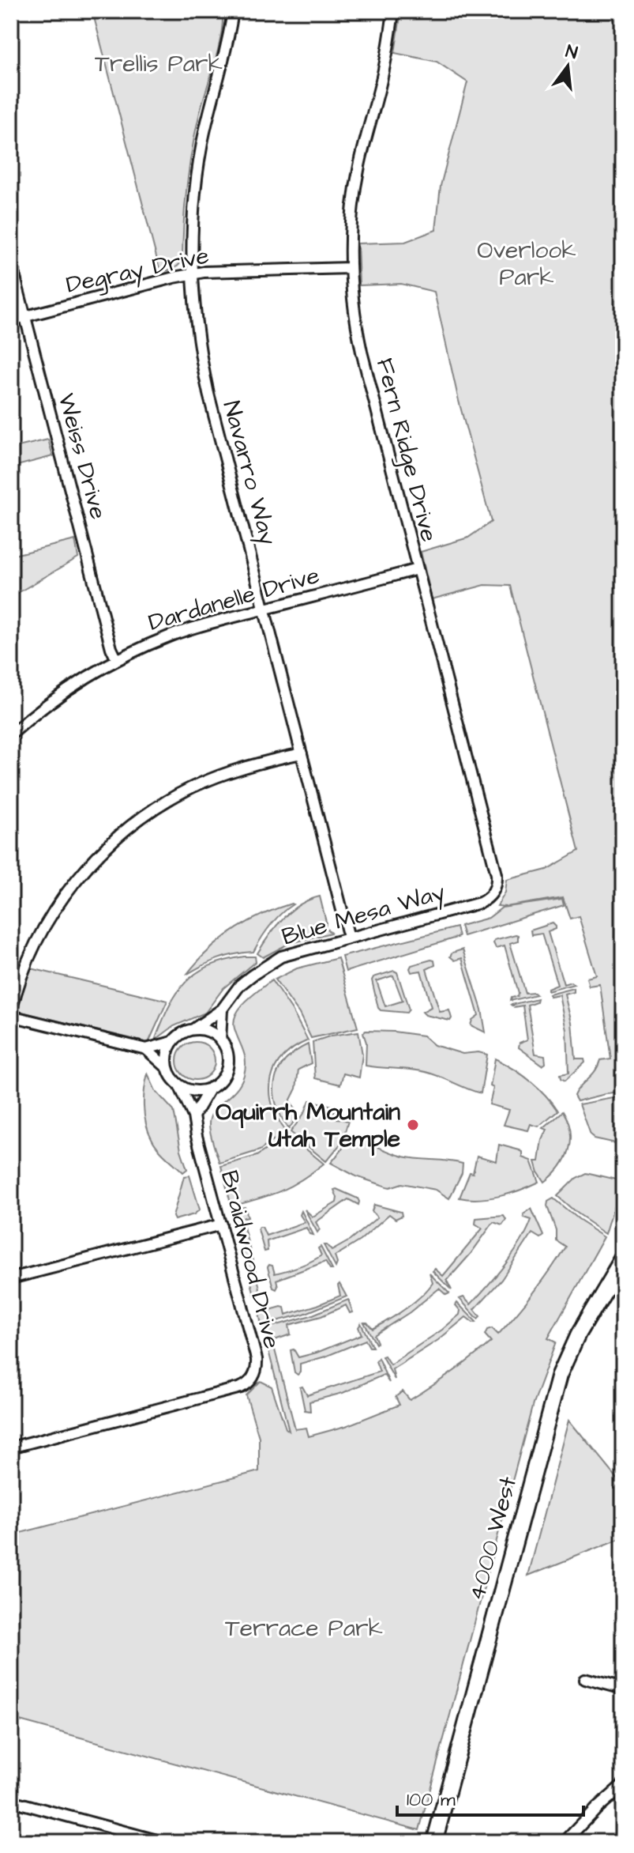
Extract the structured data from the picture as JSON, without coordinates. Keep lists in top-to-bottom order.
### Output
{
  "streets": {
    "main road": ["4000 West"],
    "street": [
      "Degray Drive",
      "Fern Ridge Drive",
      "Weiss Drive",
      "Navarro Way",
      "Dardanelle Drive",
      "Blue Mesa Way",
      "Braidwood Drive"
    ]
  },
  "crossings": [
    ["Degray Drive", "Fern Ridge Drive"],
    ["Degray Drive", "Weiss Drive"],
    ["Degray Drive", "Navarro Way"],
    ["Fern Ridge Drive", "Dardanelle Drive"],
    ["Fern Ridge Drive", "Blue Mesa Way"],
    ["Weiss Drive", "Dardanelle Drive"],
    ["Navarro Way", "Dardanelle Drive"],
    ["Navarro Way", "Blue Mesa Way"],
    ["Blue Mesa Way", "Braidwood Drive"]
  ],
  "parks": ["Trellis Park", "Overlook Park", "Terrace Park"],
  "places": ["Oquirrh Mountain Utah Temple"],
  "scale_bar": "100 m",
  "north": "top"
}
